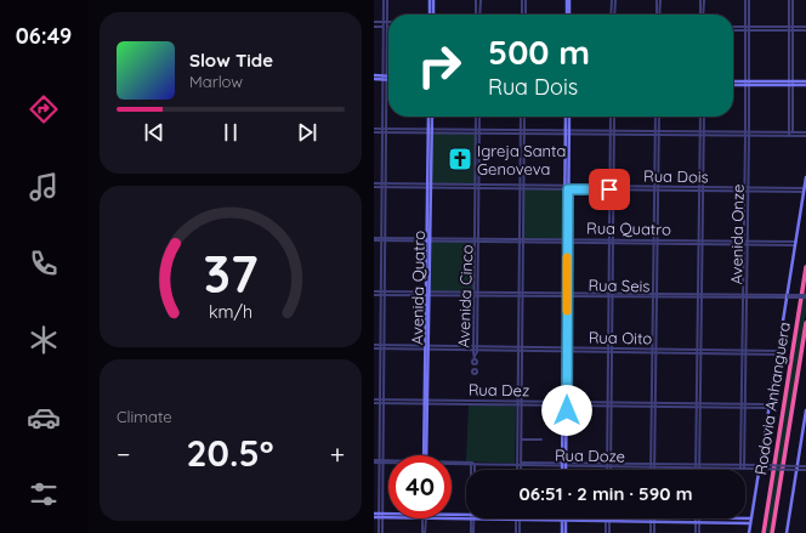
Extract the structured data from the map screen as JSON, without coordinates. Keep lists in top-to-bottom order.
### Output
{
  "streets": {
    "highway": ["Rodovia Anhanguera"],
    "street": [
      "Rua Dois",
      "Rua Quatro",
      "Avenida Onze",
      "Rua Seis",
      "Avenida Quatro",
      "Avenida Cinco",
      "Rua Oito",
      "Rua Dez",
      "Rua Doze"
    ]
  },
  "crossings": [
    ["Rua Dois", "Avenida Onze"],
    ["Rua Dois", "Avenida Quatro"],
    ["Rua Dois", "Avenida Cinco"],
    ["Rua Quatro", "Avenida Onze"],
    ["Rua Quatro", "Avenida Quatro"],
    ["Rua Quatro", "Avenida Cinco"],
    ["Avenida Onze", "Rua Seis"],
    ["Avenida Onze", "Rua Oito"],
    ["Avenida Onze", "Rua Dez"],
    ["Avenida Onze", "Rua Doze"],
    ["Rua Seis", "Avenida Quatro"],
    ["Rua Seis", "Avenida Cinco"],
    ["Avenida Quatro", "Rua Oito"],
    ["Avenida Quatro", "Rua Dez"],
    ["Avenida Cinco", "Rua Oito"]
  ],
  "places": {
    "church": ["Igreja Santa Genoveva"]
  },
  "page": {
    "tabs": "06:49",
    "turn": ["500 m", "Rua Dois"],
    "song": ["Slow Tide", "Marlow"],
    "tile": "Climate",
    "heat": ["−", "20.5°", "+"],
    "limit": "40",
    "trip": "06:51 · 2 min · 590 m",
    "gauge": ["37", "km/h"]
  }
}
